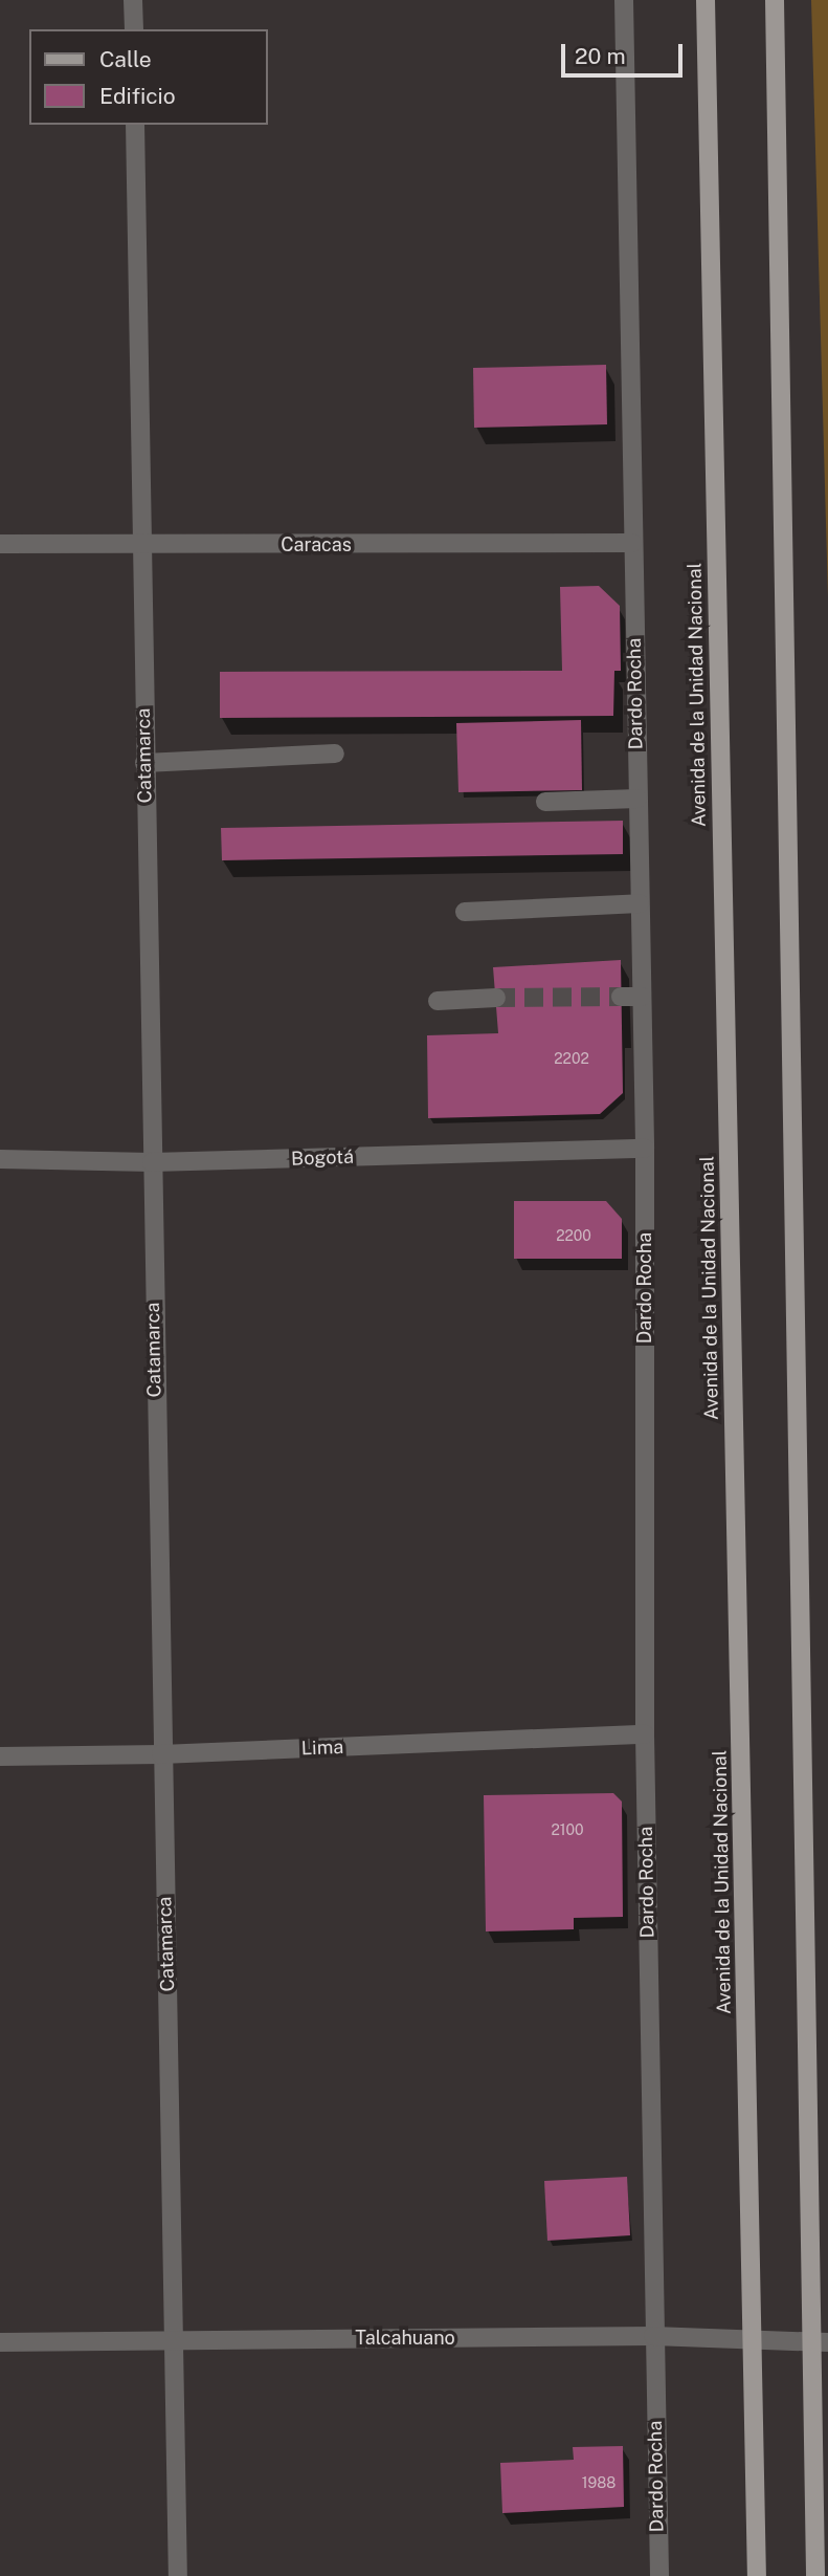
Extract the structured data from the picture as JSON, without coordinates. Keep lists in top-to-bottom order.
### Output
{
  "streets": {
    "main road": ["Avenida de la Unidad Nacional"],
    "street": [
      "Caracas",
      "Dardo Rocha",
      "Catamarca",
      "Bogotá",
      "Lima",
      "Talcahuano"
    ]
  },
  "crossings": [
    ["Caracas", "Dardo Rocha"],
    ["Caracas", "Catamarca"],
    ["Dardo Rocha", "Bogotá"],
    ["Dardo Rocha", "Lima"],
    ["Dardo Rocha", "Talcahuano"],
    ["Avenida de la Unidad Nacional", "Talcahuano"],
    ["Catamarca", "Bogotá"],
    ["Catamarca", "Lima"],
    ["Catamarca", "Talcahuano"]
  ],
  "house_numbers": [
    "2202",
    "2200",
    "2100",
    "1988"
  ],
  "legend": ["Calle", "Edificio"],
  "scale_bar": "20 m"
}
